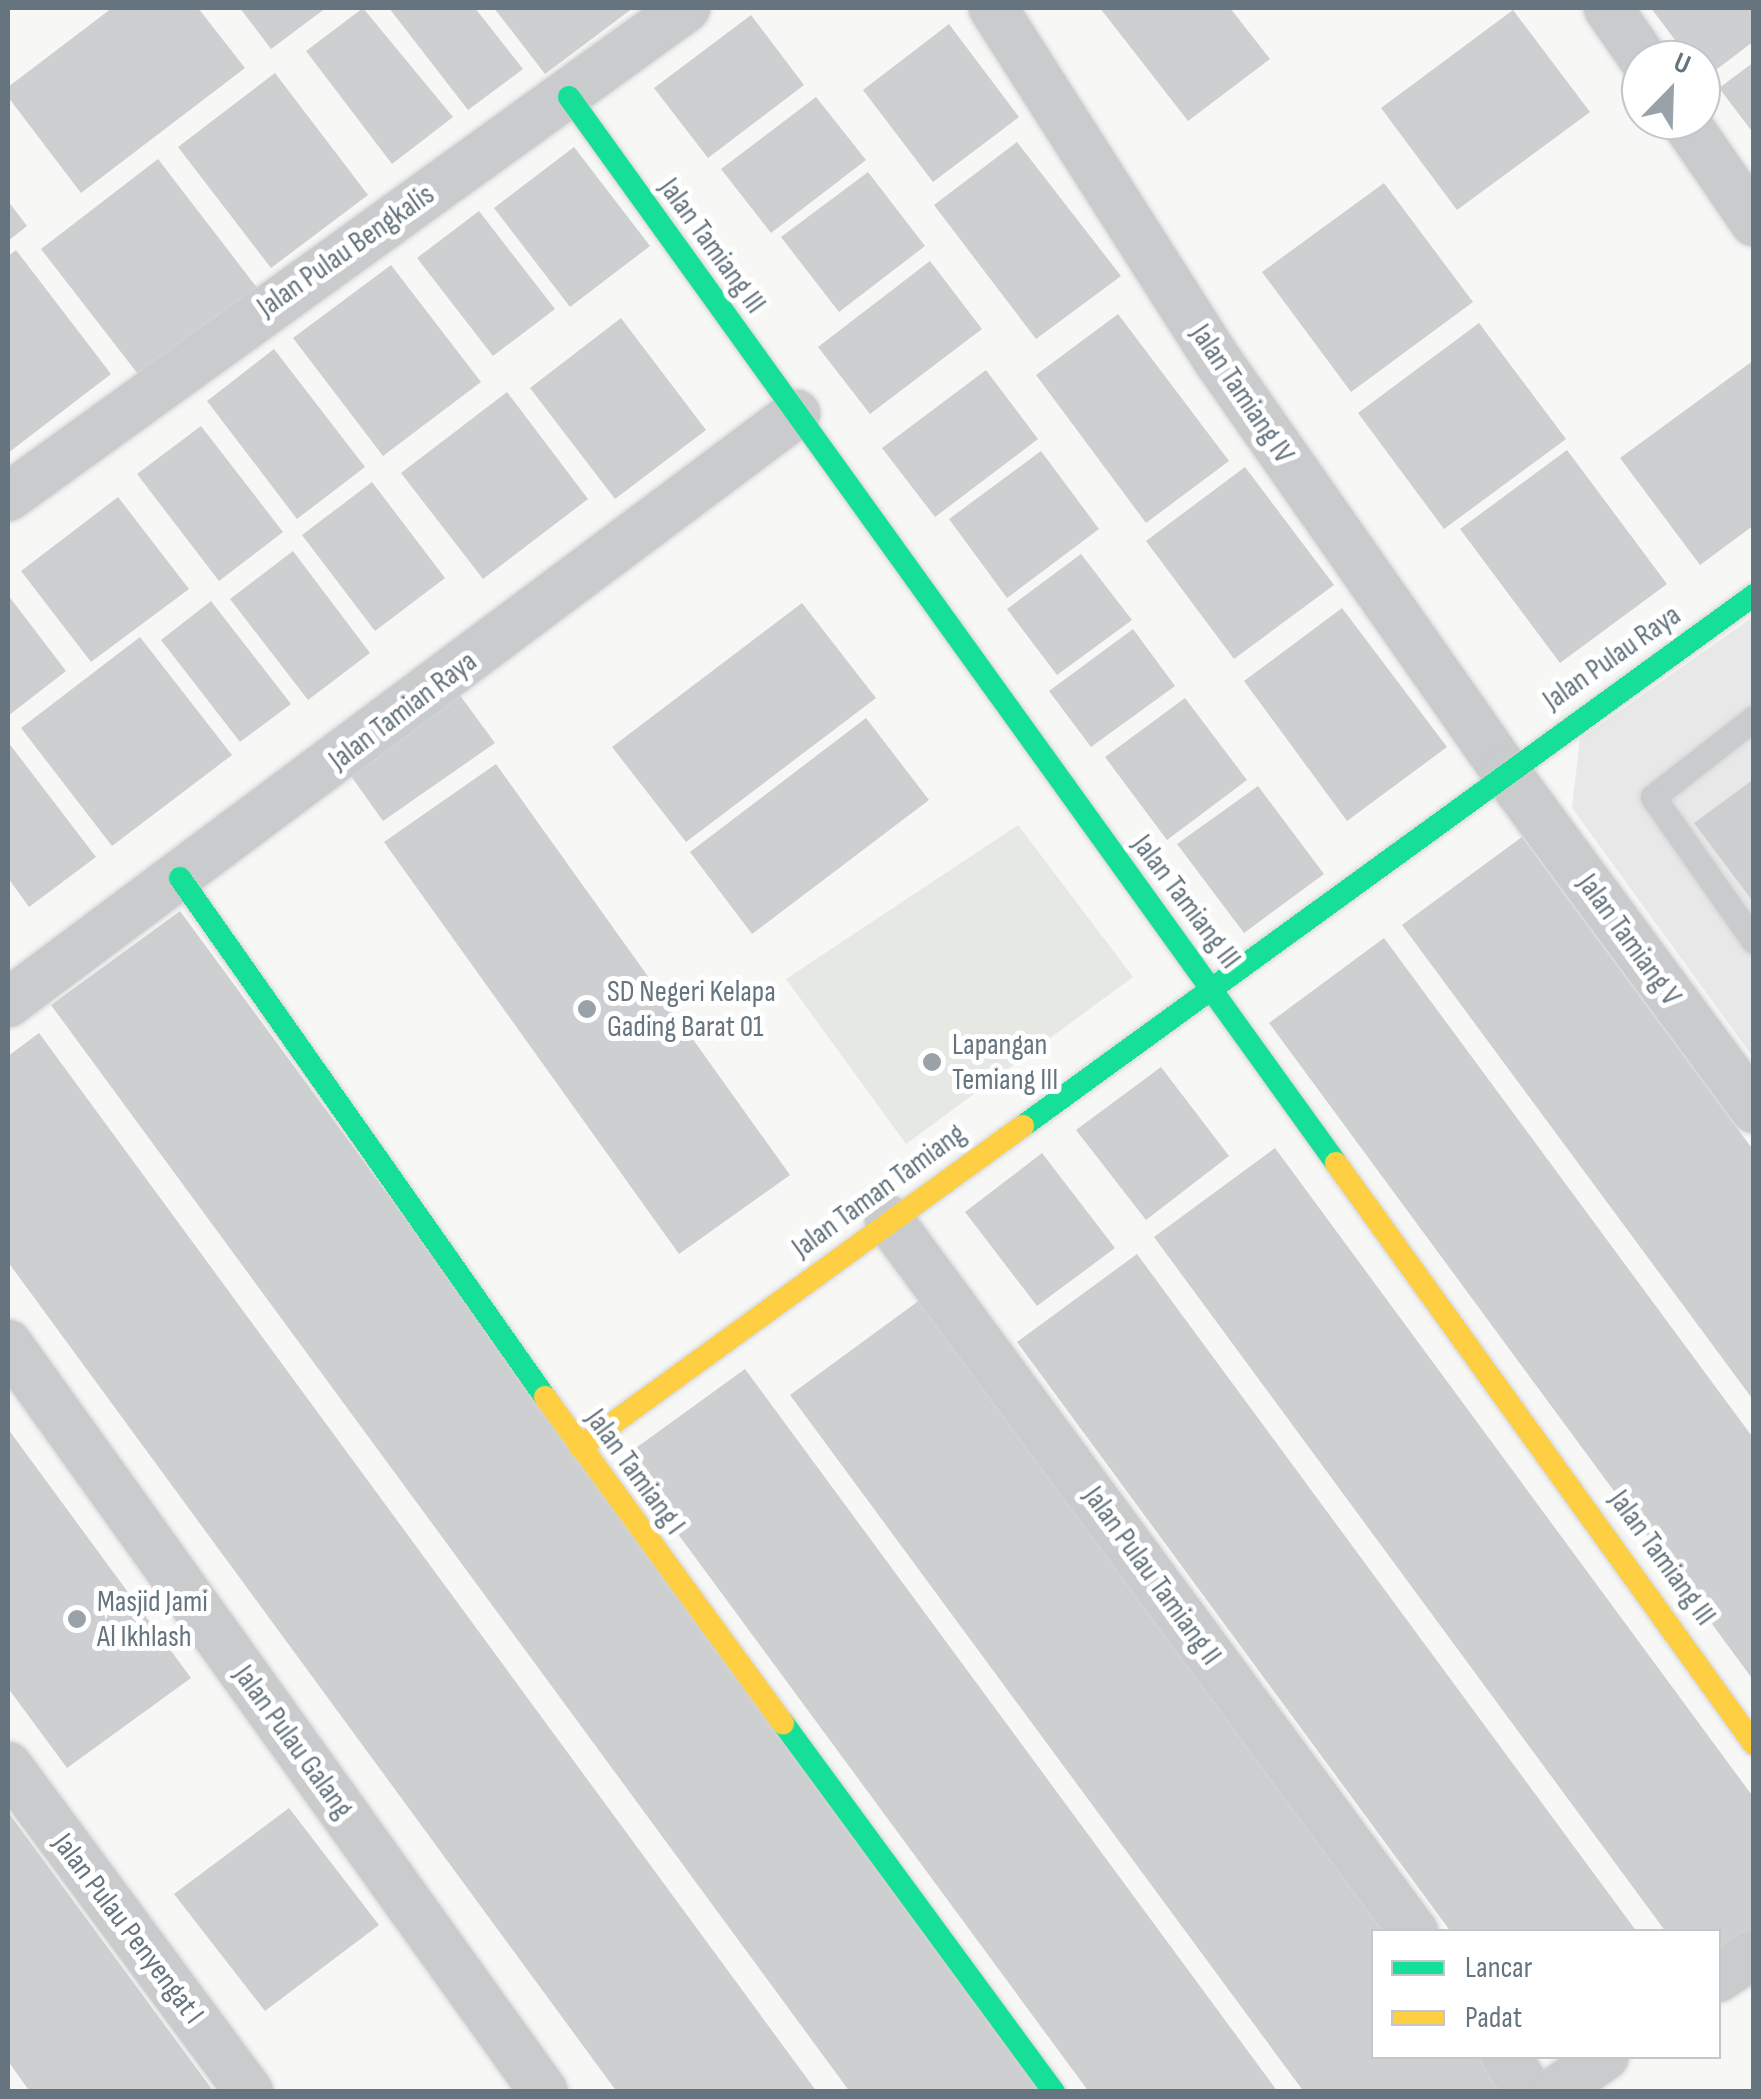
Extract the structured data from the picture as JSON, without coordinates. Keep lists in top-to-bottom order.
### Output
{
  "streets": {
    "street": [
      "Jalan Tamiang III",
      "Jalan Pulau Bengkalis",
      "Jalan Tamiang IV",
      "Jalan Pulau Raya",
      "Jalan Tamian Raya",
      "Jalan Tamiang V",
      "Jalan Taman Tamiang",
      "Jalan Tamiang I",
      "Jalan Pulau Tamiang II",
      "Jalan Pulau Galang",
      "Jalan Pulau Penyengat I"
    ]
  },
  "crossings": [
    ["Jalan Tamiang III", "Jalan Pulau Bengkalis"],
    ["Jalan Tamiang III", "Jalan Tamian Raya"],
    ["Jalan Tamiang III", "Jalan Taman Tamiang"],
    ["Jalan Tamiang IV", "Jalan Pulau Raya"],
    ["Jalan Tamiang IV", "Jalan Tamiang V"],
    ["Jalan Tamiang IV", "Jalan Taman Tamiang"],
    ["Jalan Pulau Raya", "Jalan Tamiang V"],
    ["Jalan Pulau Raya", "Jalan Taman Tamiang"],
    ["Jalan Tamian Raya", "Jalan Tamiang I"],
    ["Jalan Tamiang V", "Jalan Taman Tamiang"],
    ["Jalan Taman Tamiang", "Jalan Tamiang I"],
    ["Jalan Taman Tamiang", "Jalan Pulau Tamiang II"]
  ],
  "places": ["SD Negeri Kelapa Gading Barat 01", "Lapangan Temiang III", "Masjid Jami Al Ikhlash"],
  "legend": ["Lancar", "Padat"],
  "north": "top right"
}
